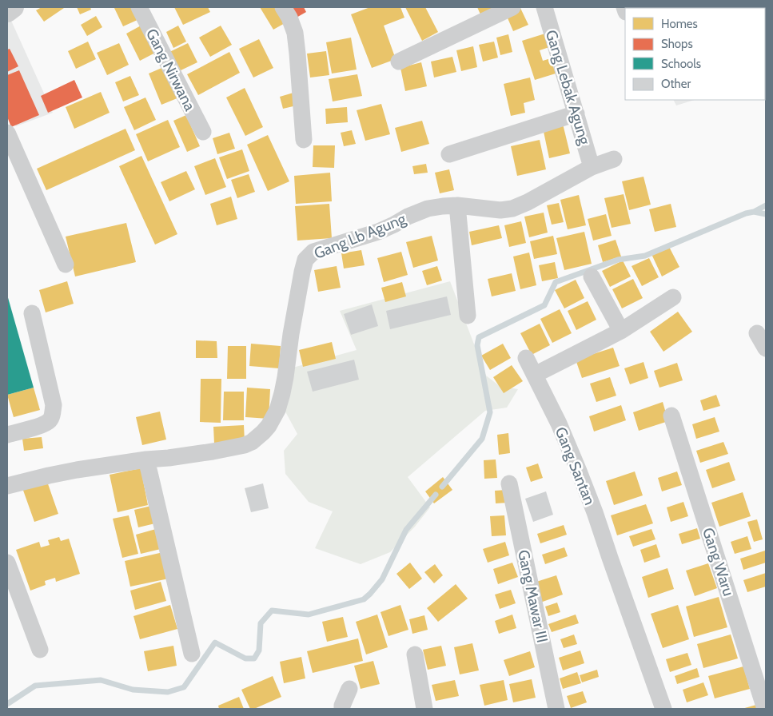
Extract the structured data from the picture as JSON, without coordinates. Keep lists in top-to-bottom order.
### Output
{
  "streets": {
    "street": [
      "Gang Nirwana",
      "Gang Lebak Agung",
      "Gang Lb Agung",
      "Gang Santan",
      "Gang Waru",
      "Gang Mawar III"
    ]
  },
  "crossings": [
    ["Gang Lebak Agung", "Gang Lb Agung"]
  ],
  "legend": [
    "Homes",
    "Shops",
    "Schools",
    "Other"
  ]
}
